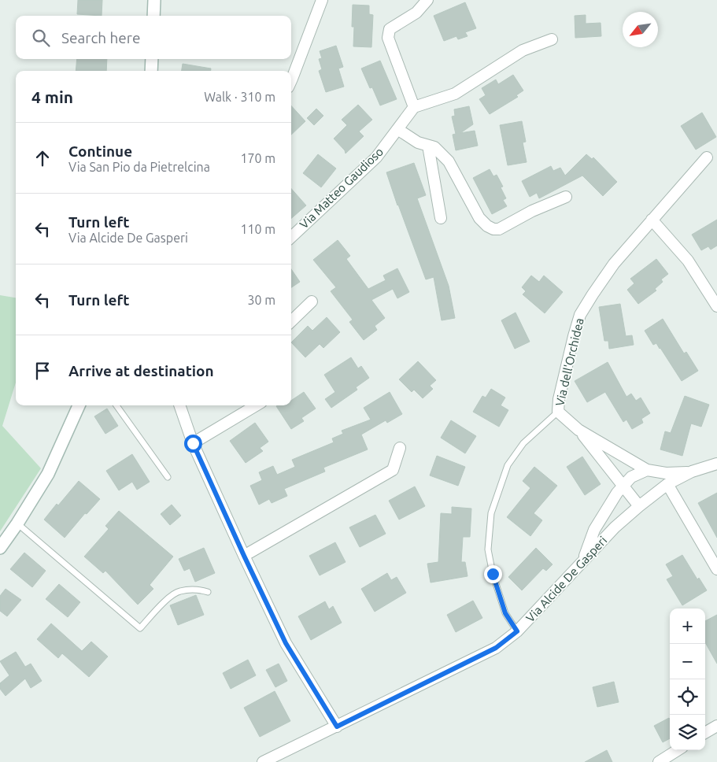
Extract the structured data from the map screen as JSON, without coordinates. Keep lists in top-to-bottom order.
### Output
{
  "streets": {
    "street": ["Via Matteo Gaudioso", "Via dell'Orchidea", "Via Alcide De Gasperi"]
  },
  "crossings": [
    ["Via dell'Orchidea", "Via Alcide De Gasperi"]
  ],
  "north": "bottom left",
  "page": {
    "search": "Search here",
    "heading": ["4 min", "Walk · 310 m"],
    "list": [
      ["Continue", "Via San Pio da Pietrelcina", "170 m"],
      ["Turn left", "Via Alcide De Gasperi", "110 m"],
      ["Turn left", "30 m"],
      "Arrive at destination"
    ],
    "map_buttons": ["+", "−"]
  }
}
